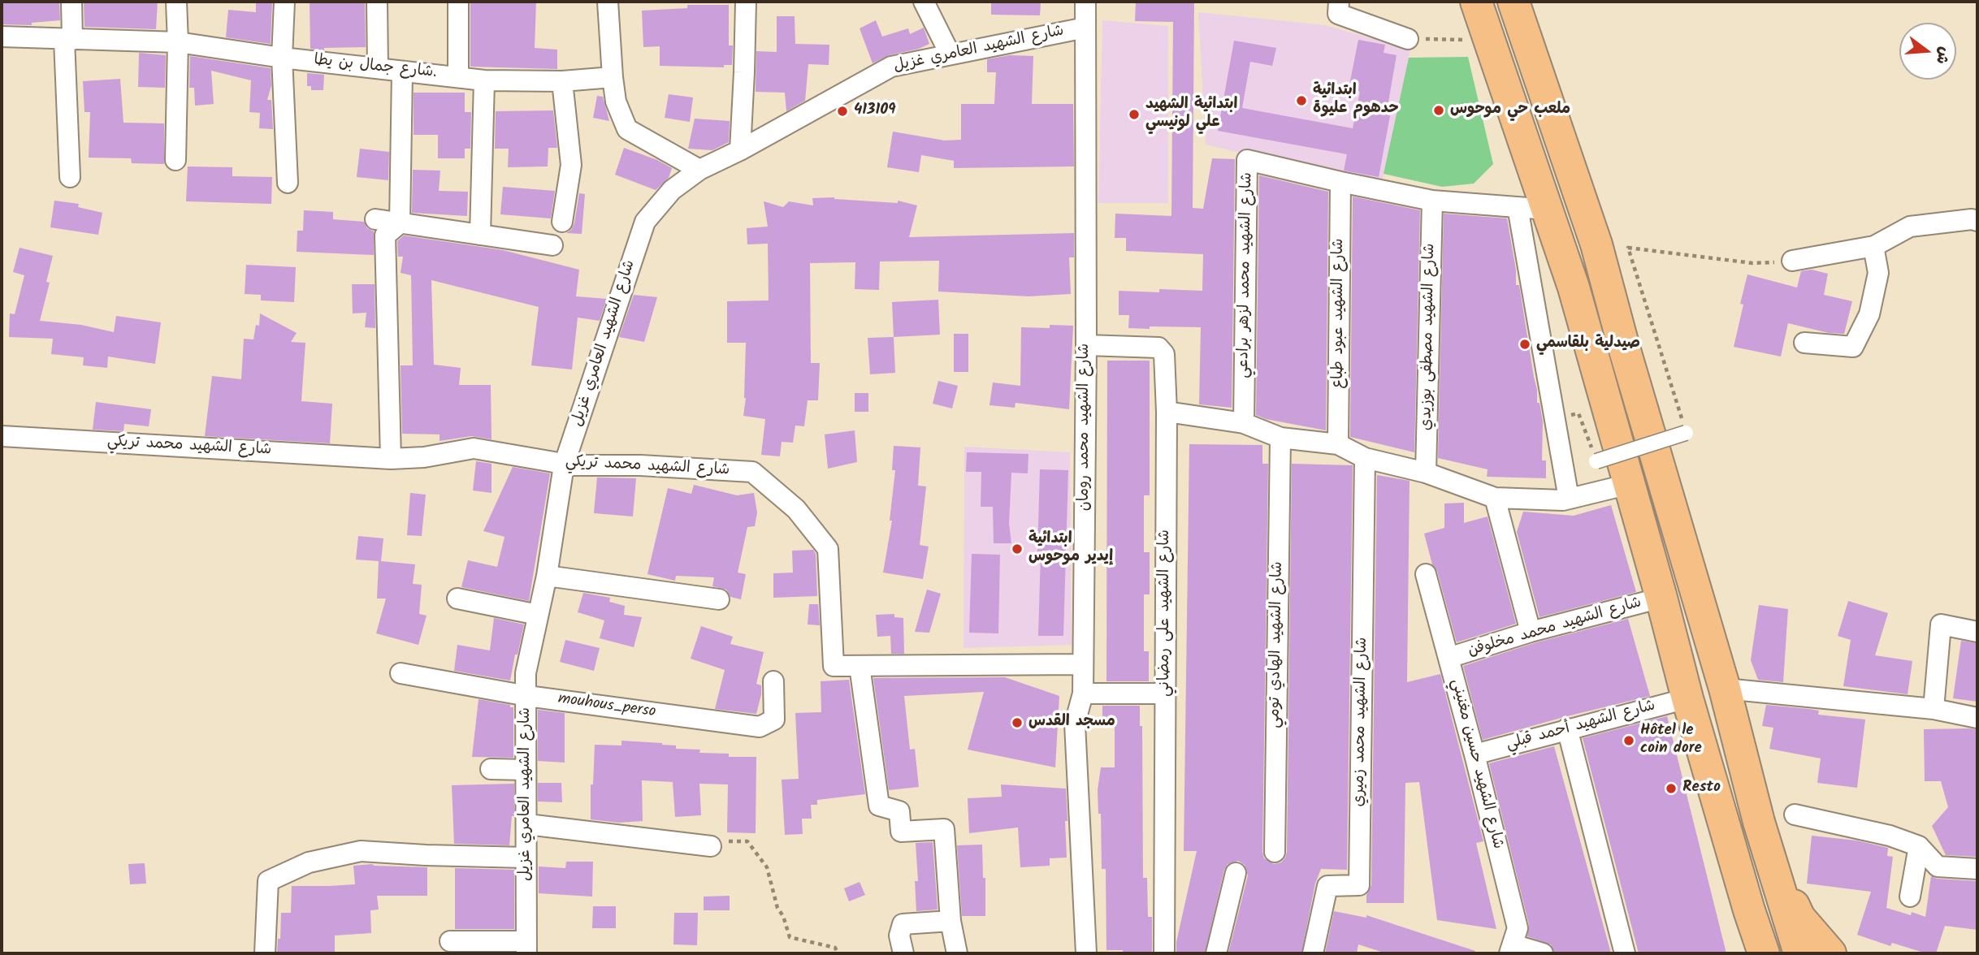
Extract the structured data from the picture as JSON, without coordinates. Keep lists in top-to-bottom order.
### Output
{
  "streets": {
    "street": [
      "شارع الشهيد العامري غزيل",
      "شارع جمال بن يطا.",
      "شارع الشهيد محمد لزهر برادعي",
      "شارع الشهيد عبود طباع",
      "شارع الشهيد مصطفى بوزيدي",
      "شارع الشهيد محمد رومان",
      "شارع الشهيد محمد تريكي",
      "شارع الشهيد على رمضاني",
      "شارع الشهيد محمد مخلوفن",
      "شارع الشهيد الهادي تومي",
      "mouhous_perso",
      "شارع الشهيد محمد زميري",
      "شارع الشهيد أحمد قبلي",
      "شارع الشهيد حسين مغنيني"
    ]
  },
  "crossings": [
    ["شارع الشهيد العامري غزيل", "شارع الشهيد محمد رومان"],
    ["شارع الشهيد العامري غزيل", "شارع الشهيد محمد تريكي"],
    ["شارع الشهيد العامري غزيل", "mouhous_perso"],
    ["شارع الشهيد محمد لزهر برادعي", "شارع الشهيد عبود طباع"],
    ["شارع الشهيد محمد لزهر برادعي", "شارع الشهيد مصطفى بوزيدي"],
    ["شارع الشهيد محمد رومان", "شارع الشهيد محمد تريكي"],
    ["شارع الشهيد محمد رومان", "شارع الشهيد على رمضاني"],
    ["شارع الشهيد محمد مخلوفن", "شارع الشهيد حسين مغنيني"],
    ["شارع الشهيد أحمد قبلي", "شارع الشهيد حسين مغنيني"]
  ],
  "places": [
    "ابتدائية حدهوم عليوة",
    "ملعب حي موحوس",
    "413109",
    "ابتدائية الشهيد علي لونيسي",
    "صيدلية بلقاسمي",
    "ابتدائية إيدير موحوس",
    "مسجد القدس",
    "Hôtel le coin dore",
    "Resto"
  ],
  "north": "right"
}
